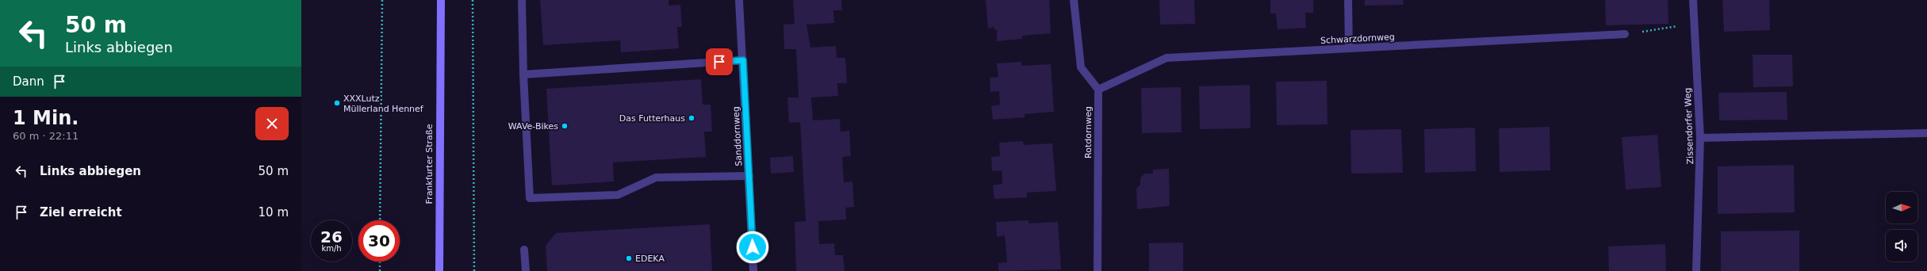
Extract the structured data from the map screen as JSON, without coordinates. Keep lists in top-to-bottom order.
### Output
{
  "streets": {
    "main road": ["Frankfurter Straße"],
    "street": [
      "Schwarzdornweg",
      "Zissendorfer Weg",
      "Rotdornweg",
      "Sanddornweg"
    ]
  },
  "crossings": [
    ["Schwarzdornweg", "Rotdornweg"]
  ],
  "places": [
    "XXXLutz Müllerland Hennef",
    "Das Futterhaus",
    "WAVe-Bikes",
    "EDEKA"
  ],
  "north": "right",
  "page": {
    "turn": ["50 m", "Links abbiegen"],
    "then": "Dann",
    "heading": ["1 Min.", "60 m · 22:11"],
    "list": [
      {
        "name": "Links abbiegen",
        "value": "50 m"
      },
      {
        "name": "Ziel erreicht",
        "value": "10 m"
      }
    ],
    "speed": "26 km/h",
    "limit": "30"
  }
}
